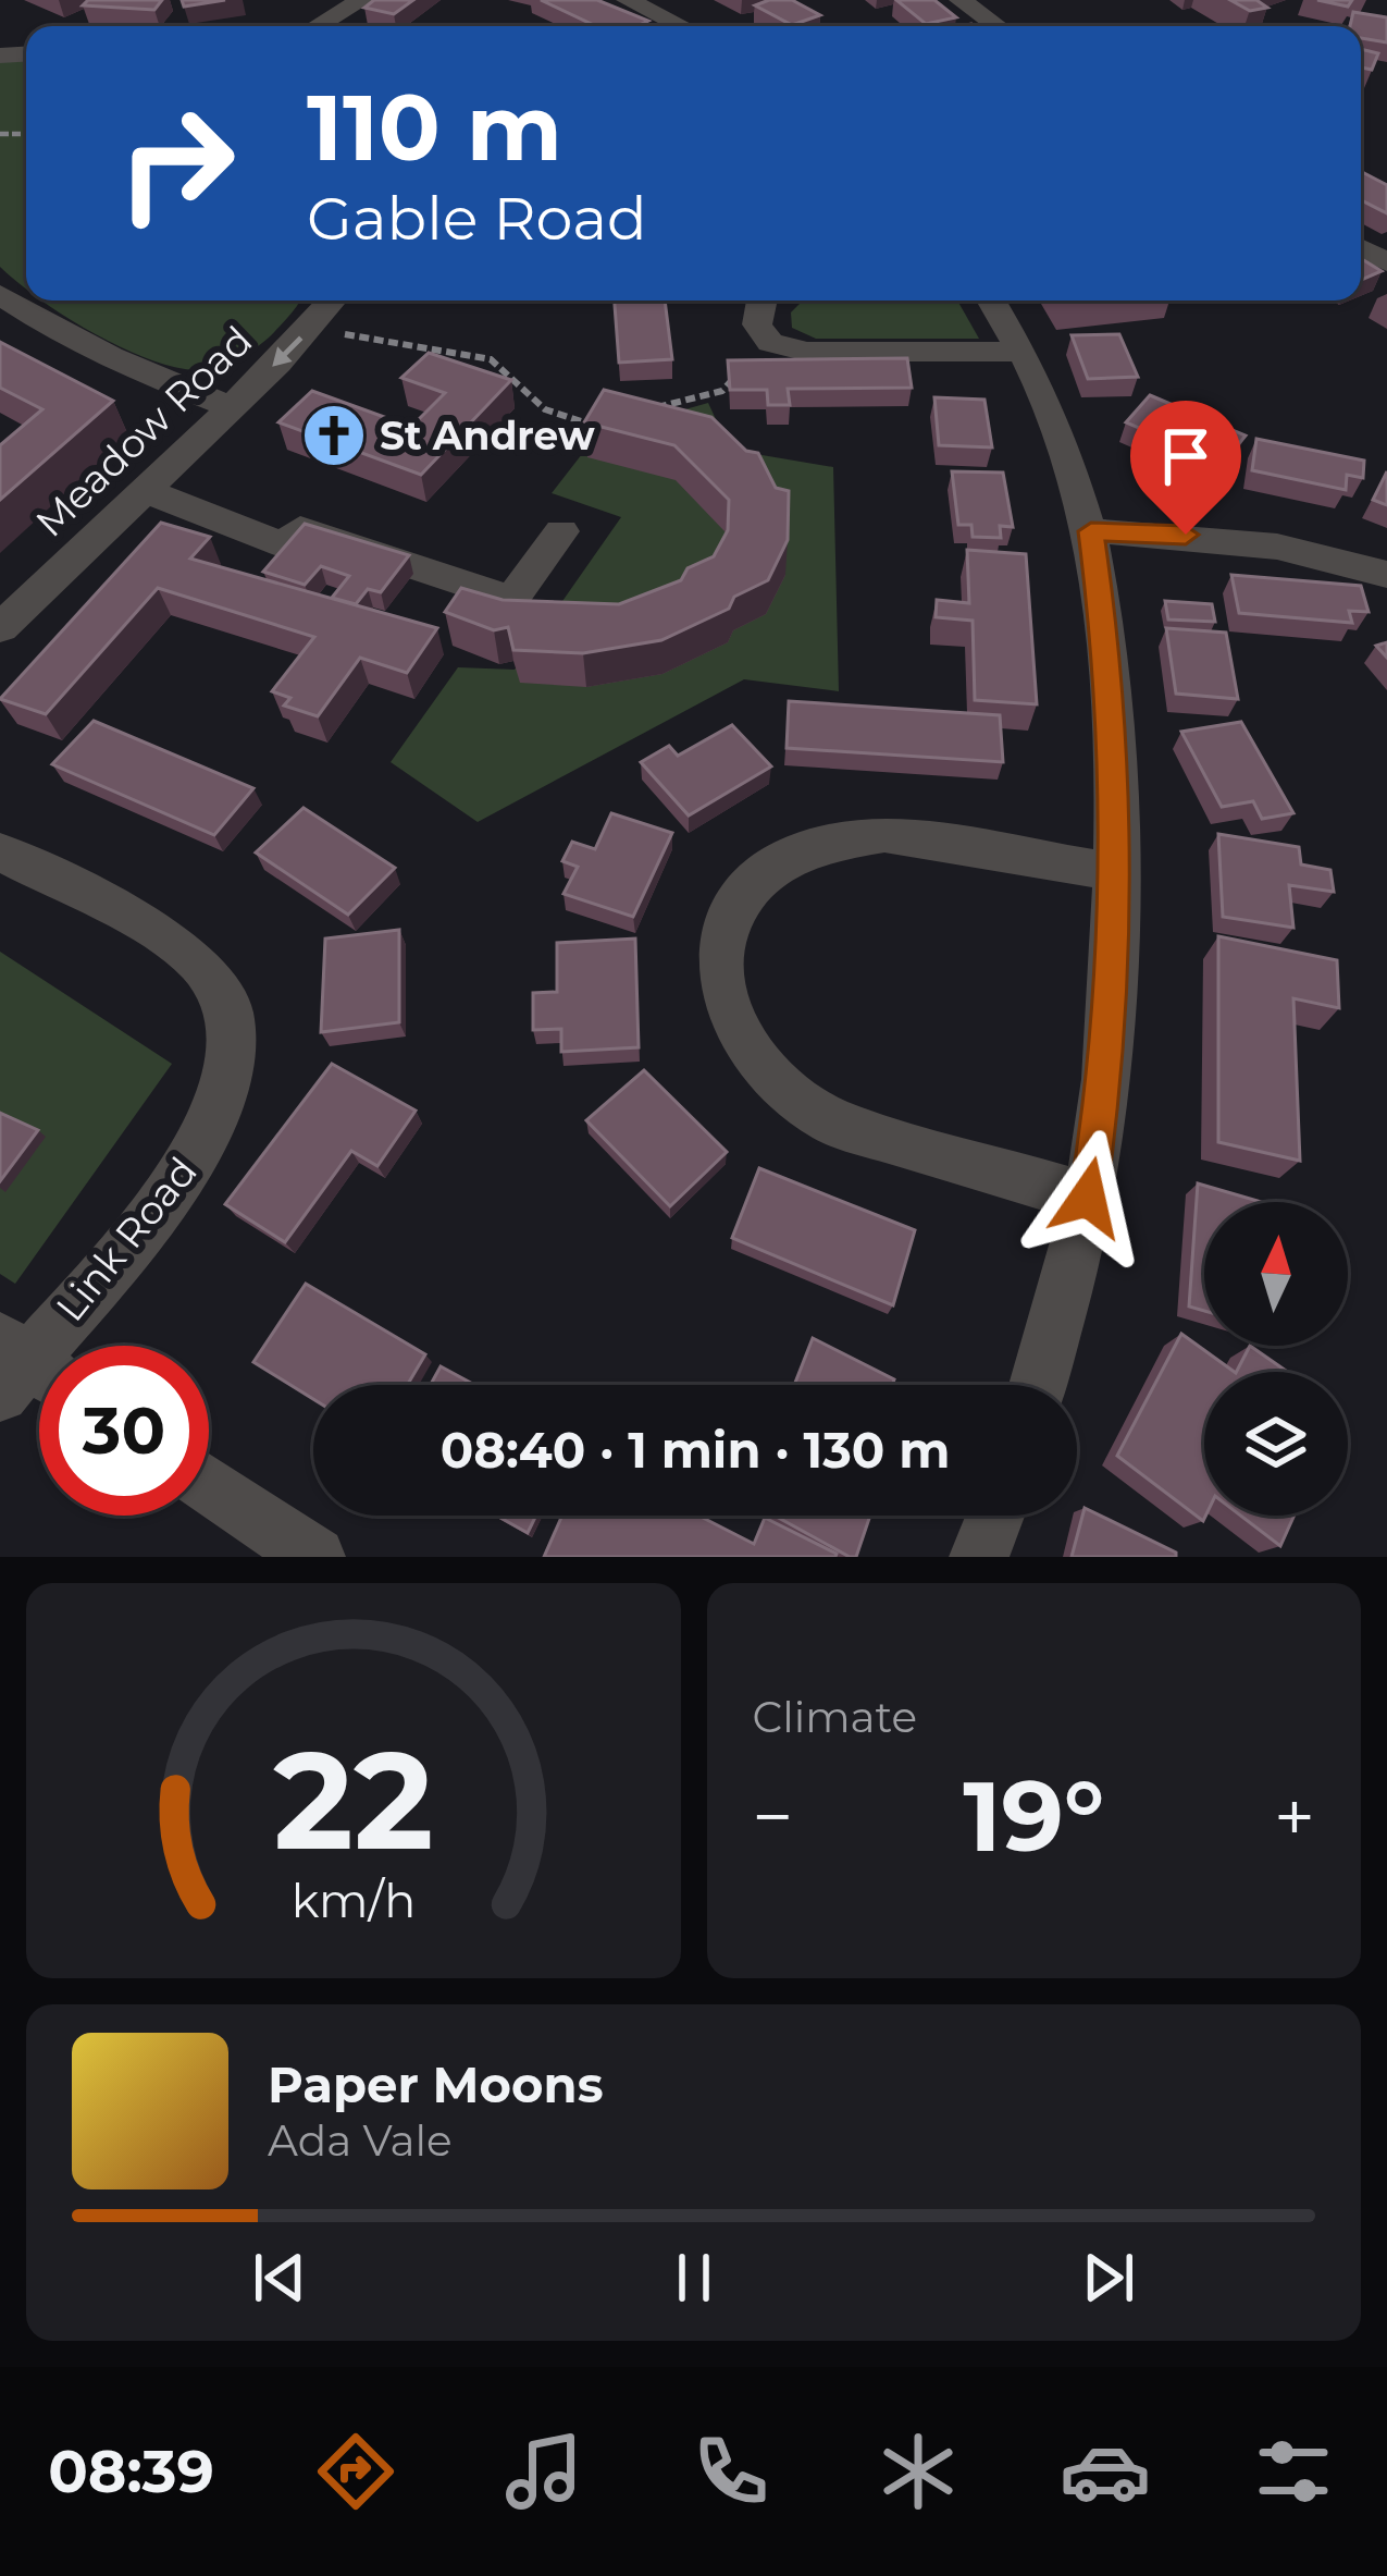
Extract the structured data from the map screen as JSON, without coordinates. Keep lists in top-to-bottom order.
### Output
{
  "streets": {
    "street": ["Meadow Road", "Link Road"]
  },
  "places": {
    "church": ["St Andrew"]
  },
  "north": "top",
  "page": {
    "turn": ["110 m", "Gable Road"],
    "limit": "30",
    "trip": "08:40 · 1 min · 130 m",
    "tile": "Climate",
    "heat": ["−", "19°", "+"],
    "song": ["Paper Moons", "Ada Vale"],
    "tabs": "08:39",
    "gauge": ["22", "km/h"]
  }
}
